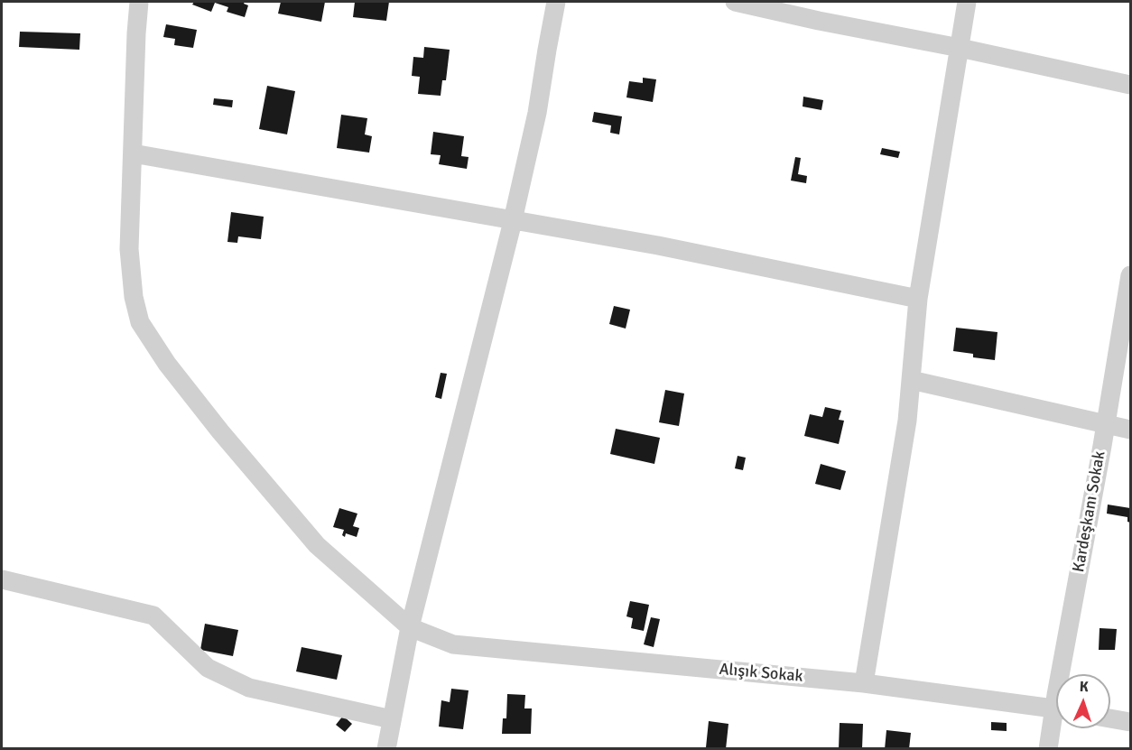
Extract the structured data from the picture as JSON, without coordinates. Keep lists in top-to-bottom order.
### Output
{
  "streets": {
    "street": ["Kardeşkanı Sokak", "Alışık Sokak"]
  },
  "north": "top"
}
